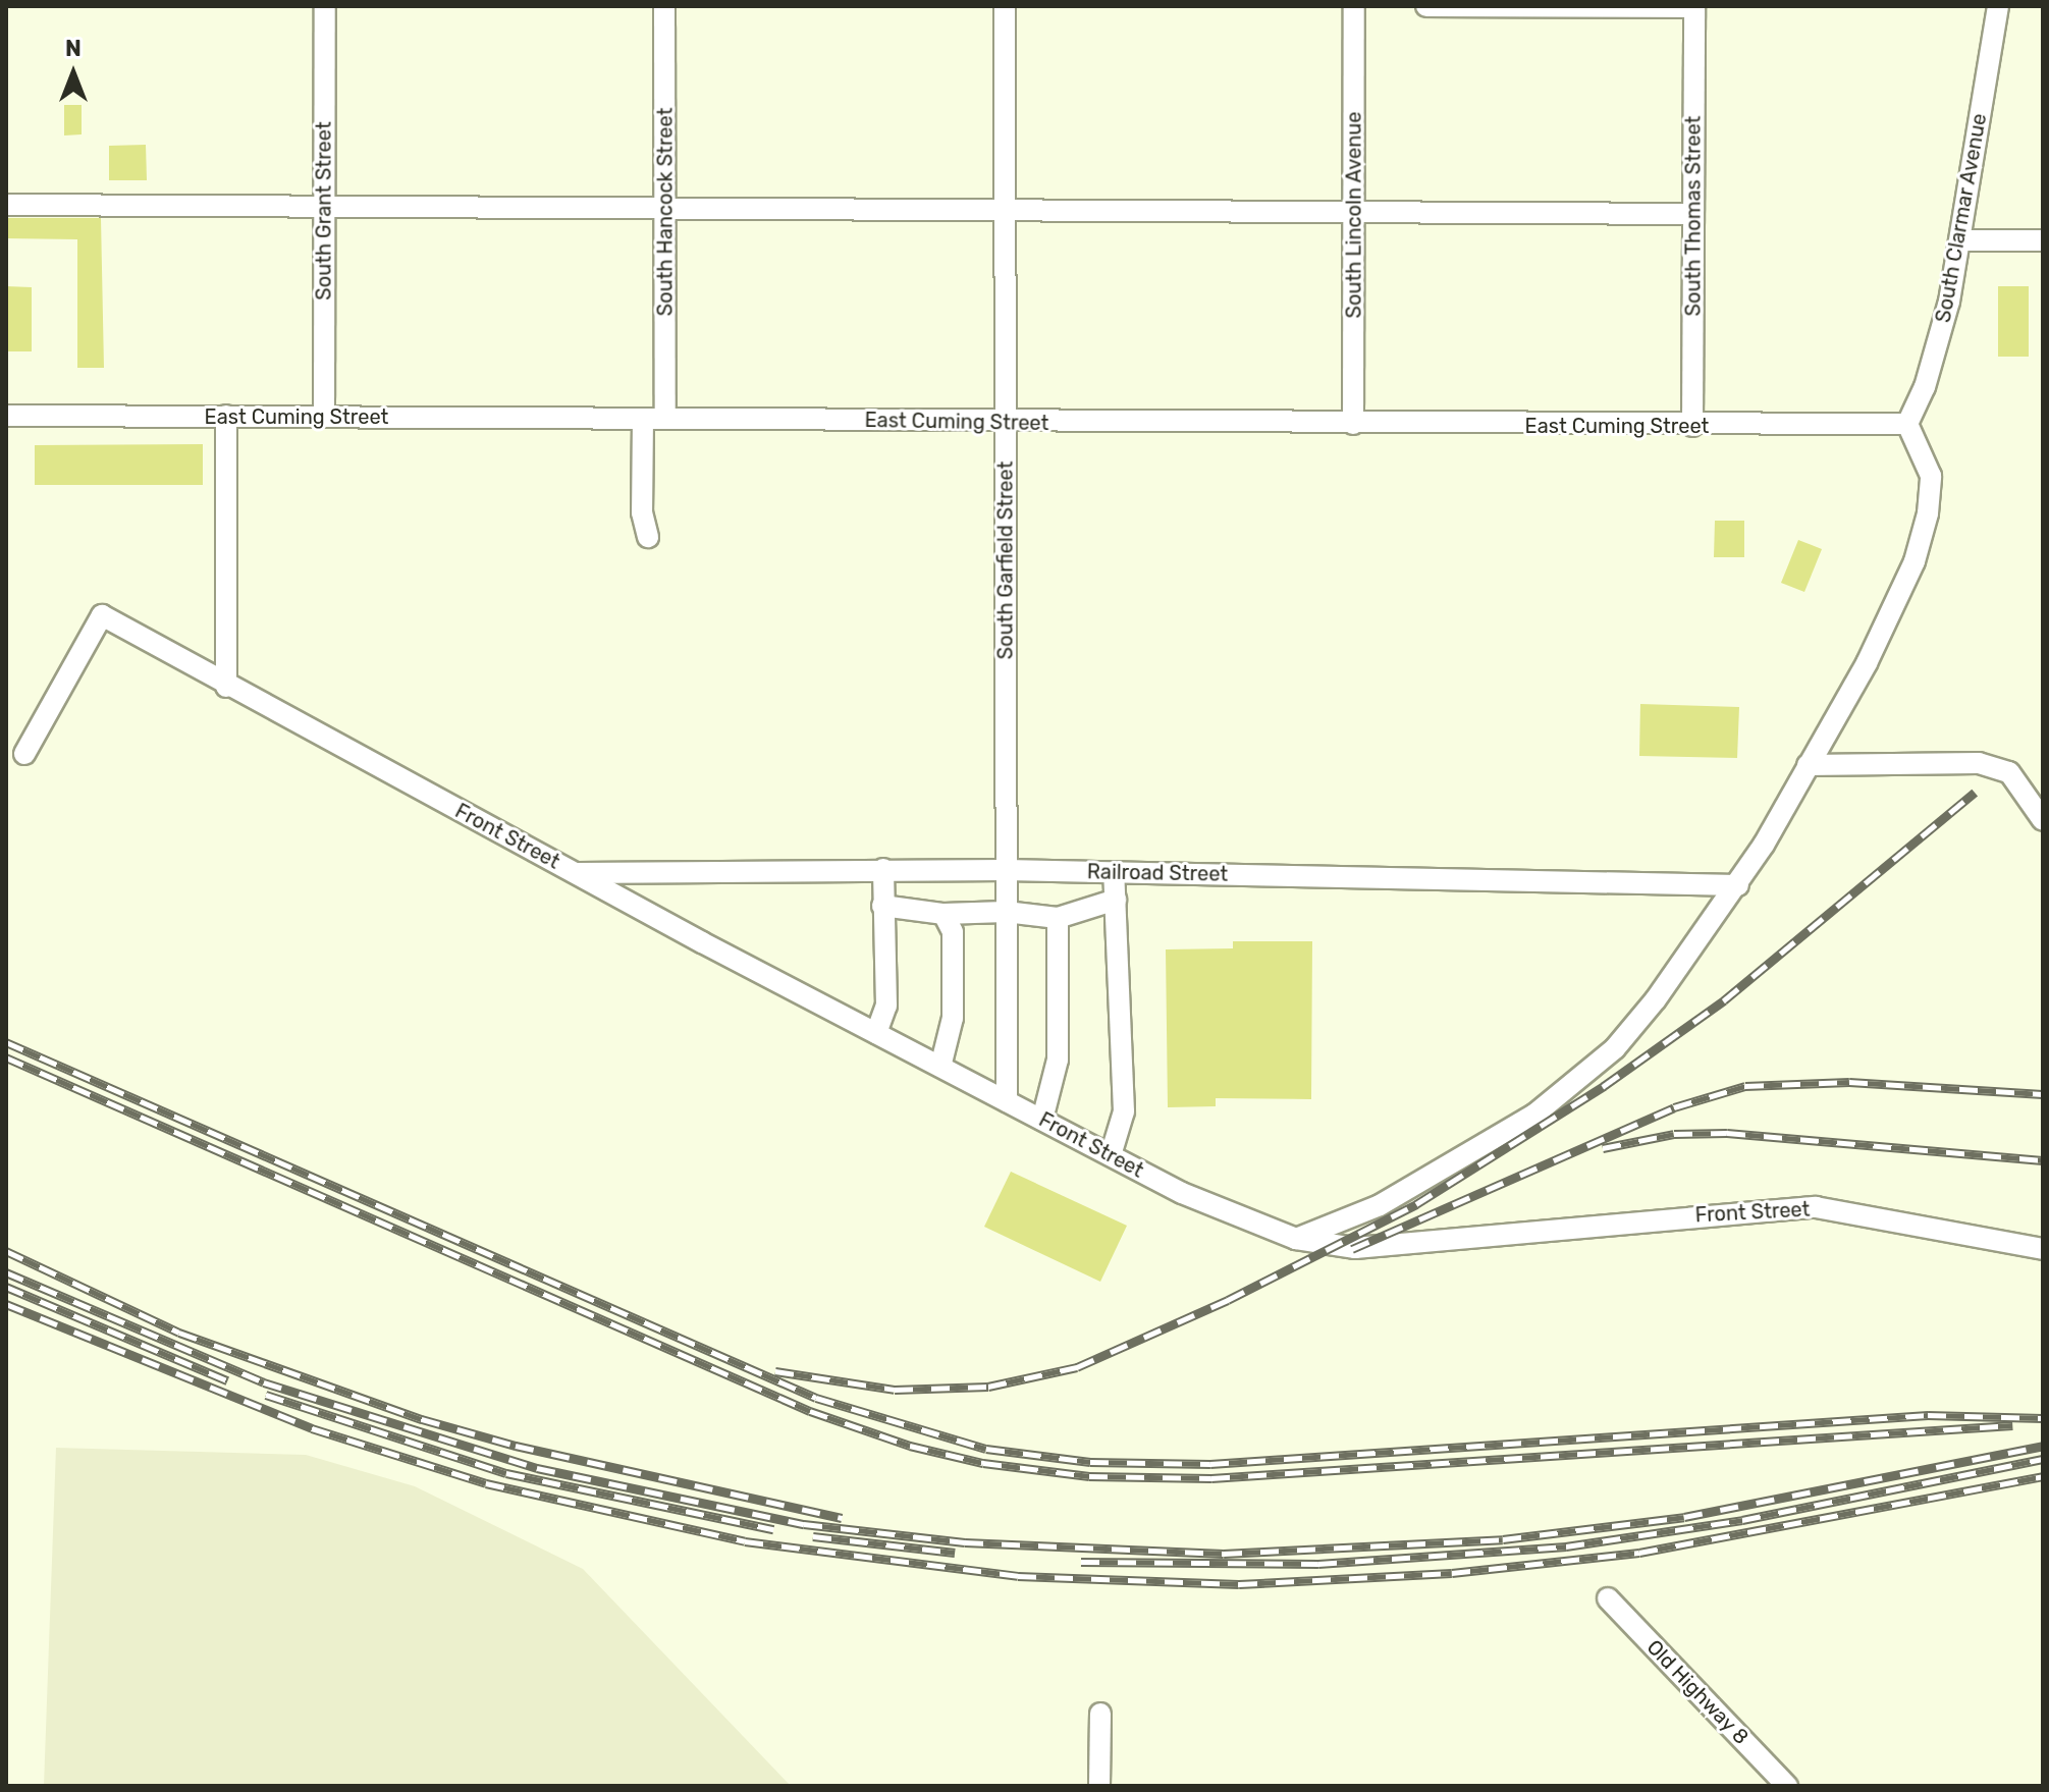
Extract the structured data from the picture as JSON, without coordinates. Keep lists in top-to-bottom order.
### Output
{
  "streets": {
    "street": [
      "South Grant Street",
      "South Hancock Street",
      "South Lincoln Avenue",
      "South Thomas Street",
      "South Clarmar Avenue",
      "East Cuming Street",
      "South Garfield Street",
      "Front Street",
      "Railroad Street",
      "Old Highway 8"
    ]
  },
  "crossings": [
    ["South Grant Street", "East Cuming Street"],
    ["South Hancock Street", "East Cuming Street"],
    ["South Lincoln Avenue", "East Cuming Street"],
    ["South Thomas Street", "East Cuming Street"],
    ["South Clarmar Avenue", "East Cuming Street"],
    ["East Cuming Street", "South Garfield Street"],
    ["South Garfield Street", "Front Street"],
    ["South Garfield Street", "Railroad Street"],
    ["Front Street", "Railroad Street"]
  ],
  "north": "top"
}
